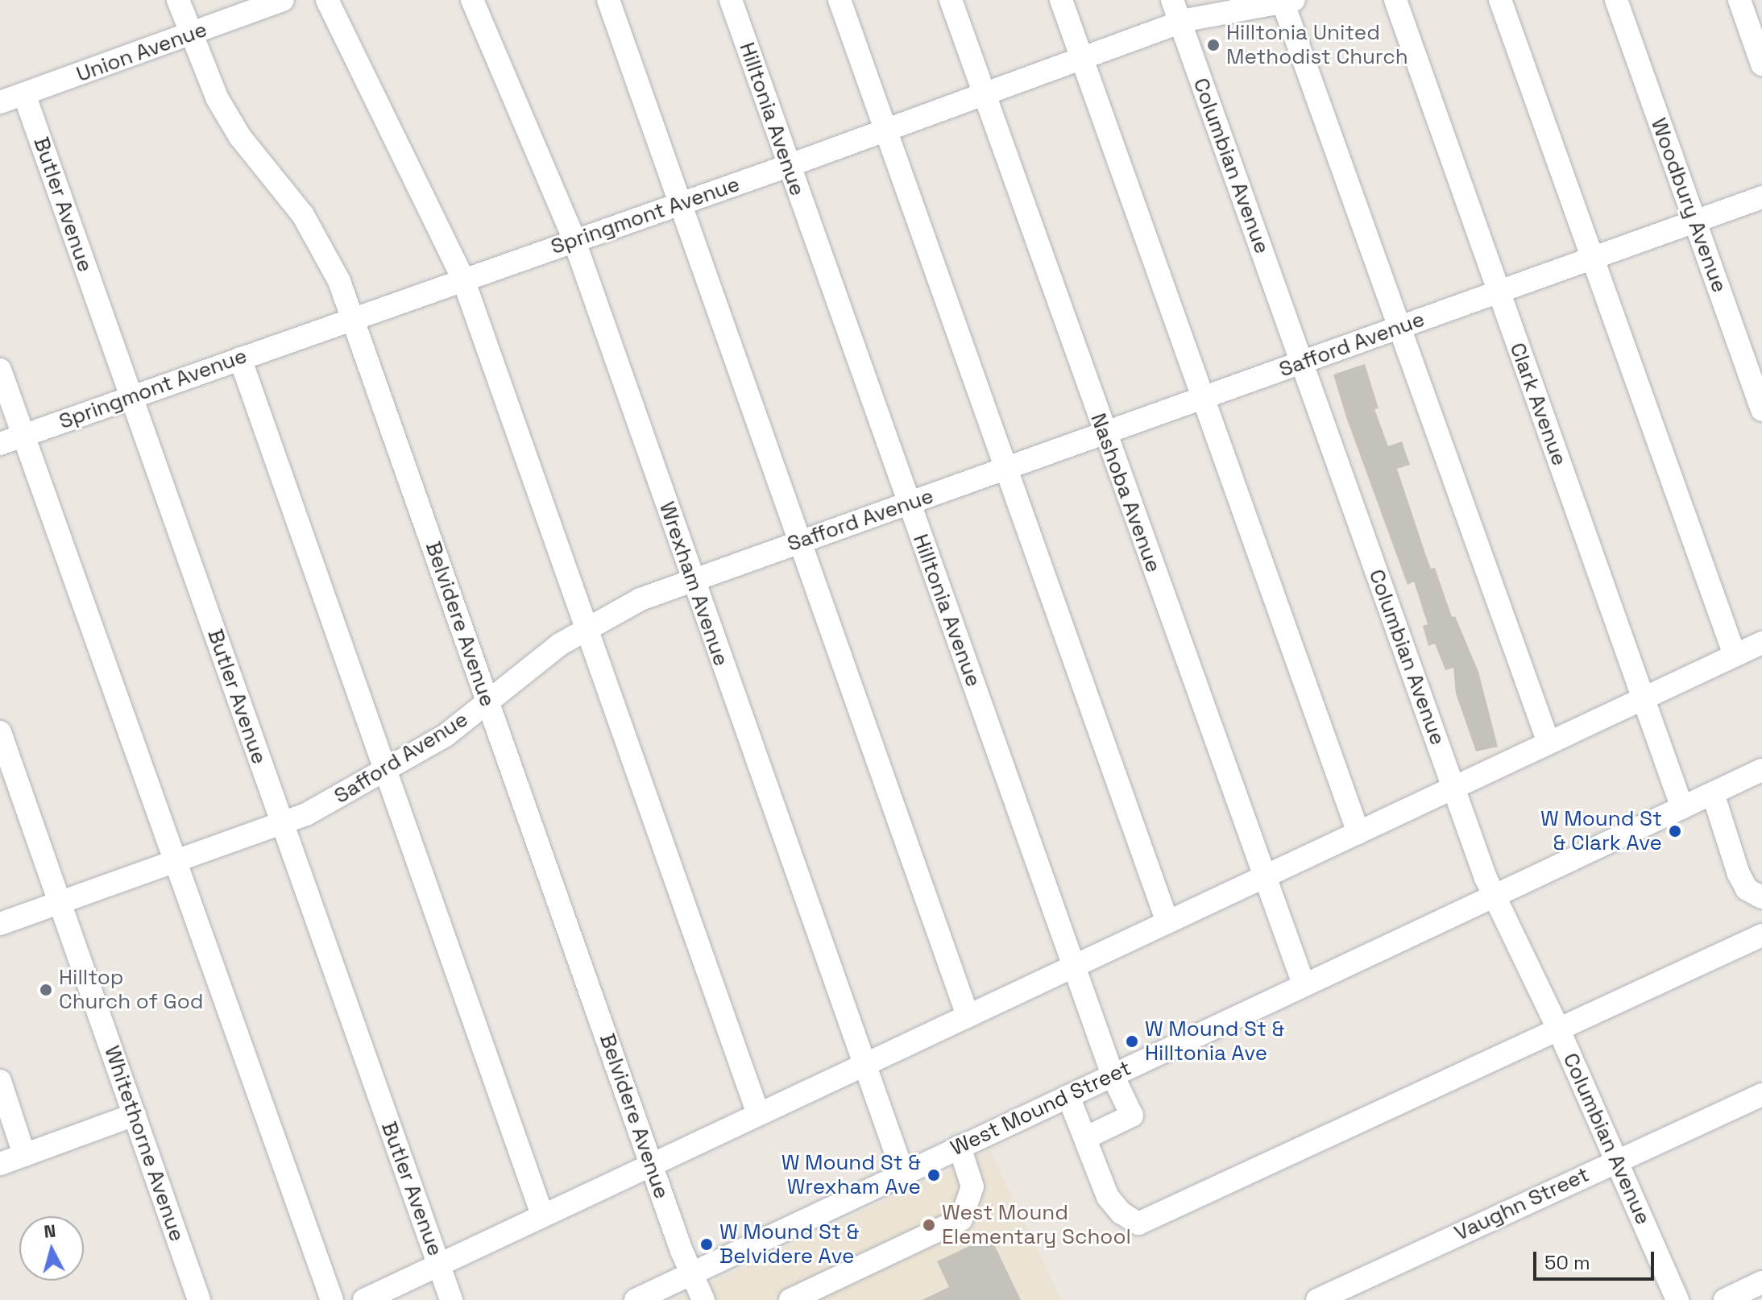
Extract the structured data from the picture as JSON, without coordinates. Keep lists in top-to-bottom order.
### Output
{
  "streets": {
    "street": [
      "Union Avenue",
      "Hilltonia Avenue",
      "Columbian Avenue",
      "Butler Avenue",
      "Woodbury Avenue",
      "Springmont Avenue",
      "Safford Avenue",
      "Clark Avenue",
      "Nashoba Avenue",
      "Wrexham Avenue",
      "Belvidere Avenue",
      "West Mound Street",
      "Whitethorne Avenue",
      "Vaughn Street"
    ]
  },
  "crossings": [
    ["Union Avenue", "Butler Avenue"],
    ["Union Avenue", "Belvidere Avenue"],
    ["Hilltonia Avenue", "Springmont Avenue"],
    ["Hilltonia Avenue", "Safford Avenue"],
    ["Hilltonia Avenue", "West Mound Street"],
    ["Columbian Avenue", "Springmont Avenue"],
    ["Columbian Avenue", "Safford Avenue"],
    ["Columbian Avenue", "West Mound Street"],
    ["Columbian Avenue", "Vaughn Street"],
    ["Butler Avenue", "Springmont Avenue"],
    ["Butler Avenue", "Safford Avenue"],
    ["Woodbury Avenue", "Safford Avenue"],
    ["Springmont Avenue", "Nashoba Avenue"],
    ["Springmont Avenue", "Wrexham Avenue"],
    ["Springmont Avenue", "Belvidere Avenue"],
    ["Safford Avenue", "Clark Avenue"],
    ["Safford Avenue", "Nashoba Avenue"],
    ["Safford Avenue", "Wrexham Avenue"],
    ["Safford Avenue", "Belvidere Avenue"],
    ["Safford Avenue", "Whitethorne Avenue"],
    ["Clark Avenue", "West Mound Street"],
    ["Nashoba Avenue", "West Mound Street"],
    ["Wrexham Avenue", "West Mound Street"],
    ["Belvidere Avenue", "West Mound Street"]
  ],
  "places": [
    "Hilltonia United Methodist Church",
    "W Mound St & Clark Ave",
    "Hilltop Church of God",
    "W Mound St & Hilltonia Ave",
    "W Mound St & Wrexham Ave",
    "West Mound Elementary School",
    "W Mound St & Belvidere Ave"
  ],
  "scale_bar": "50 m",
  "north": "top"
}
